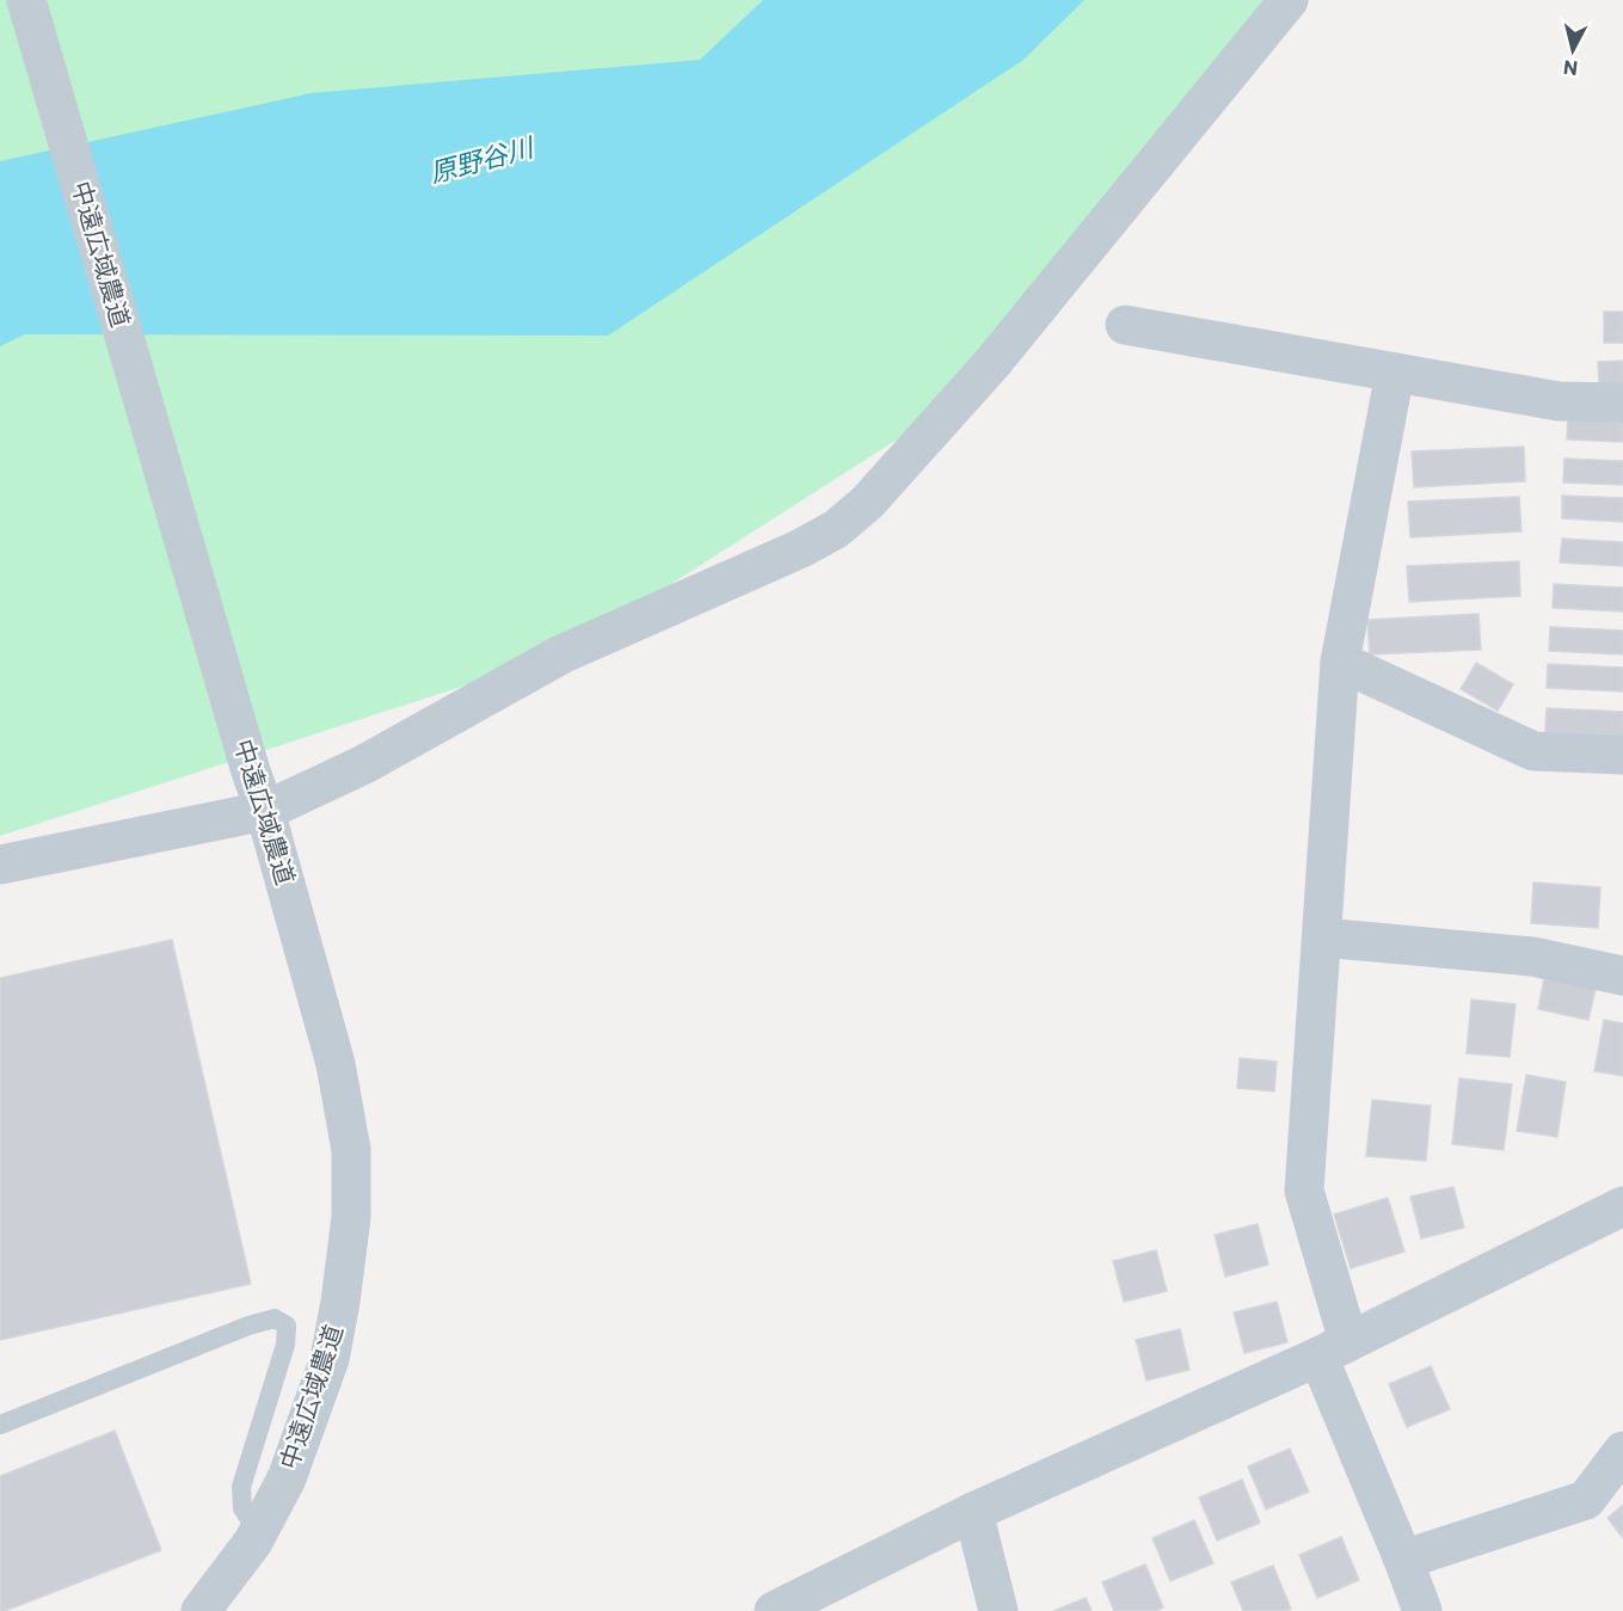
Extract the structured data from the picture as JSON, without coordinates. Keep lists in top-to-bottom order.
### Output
{
  "streets": {
    "street": ["中遠広域農道"]
  },
  "water": ["原野谷川"],
  "north": "bottom"
}
